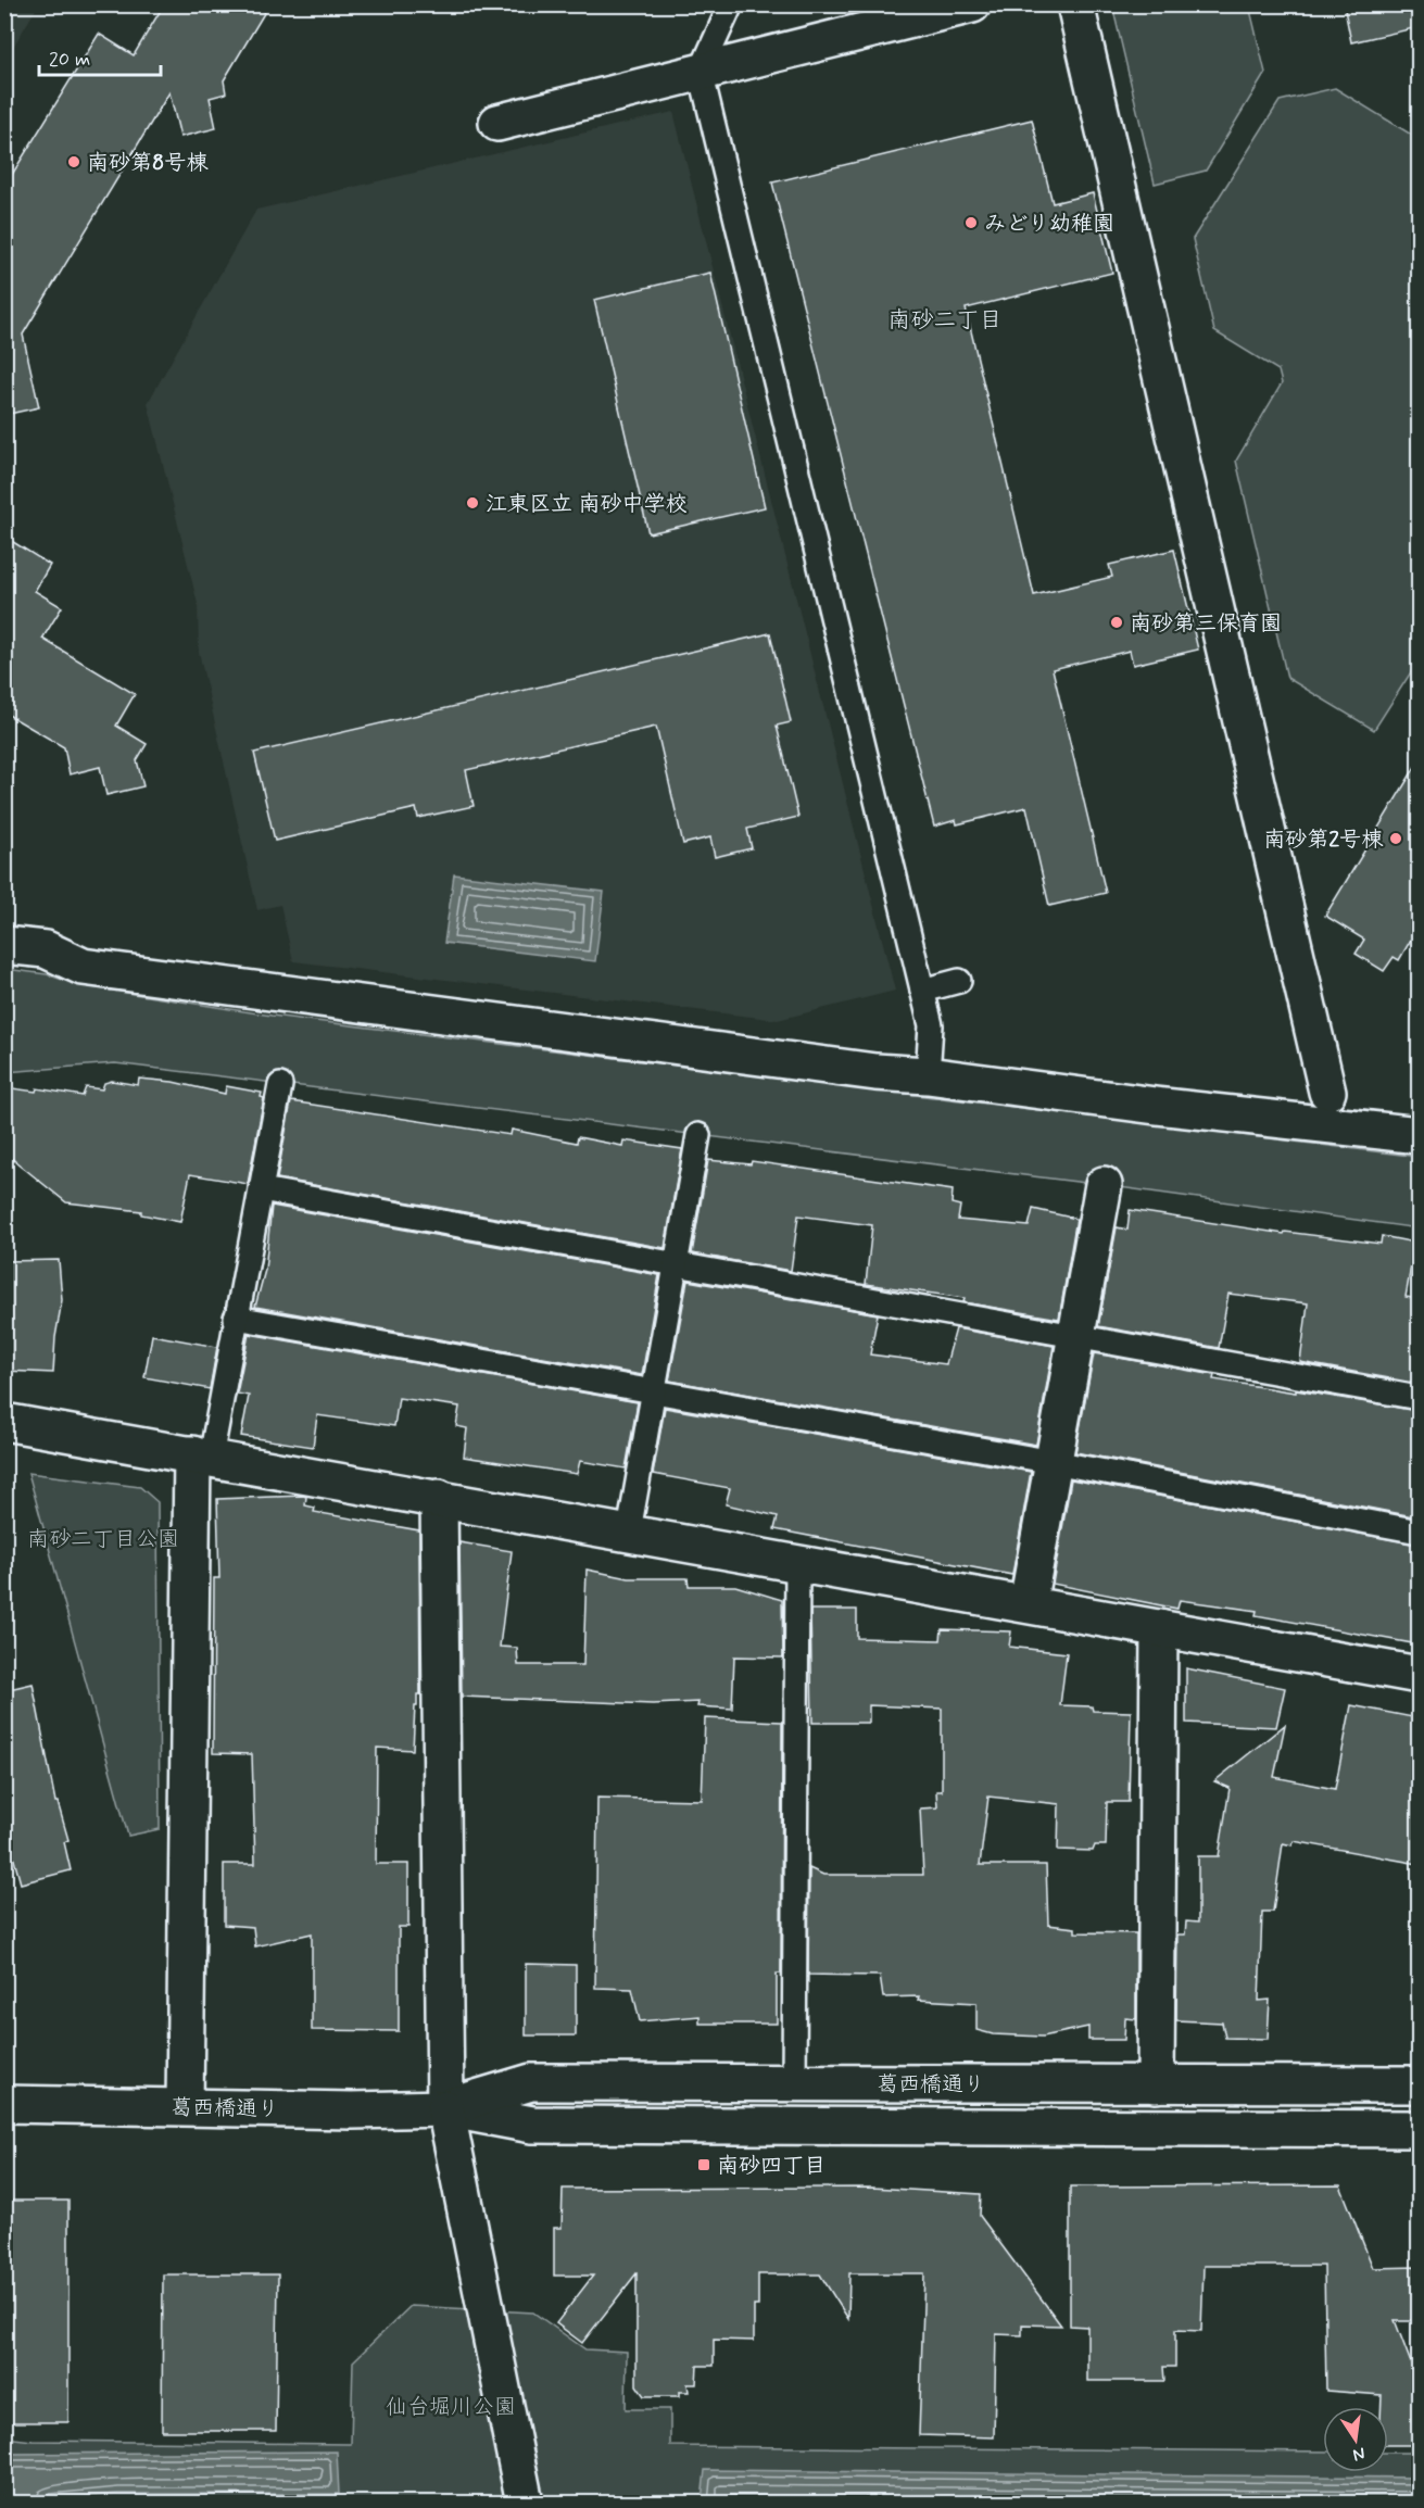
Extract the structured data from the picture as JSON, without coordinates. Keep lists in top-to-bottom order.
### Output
{
  "streets": {
    "street": ["葛西橋通り"]
  },
  "districts": ["南砂二丁目"],
  "parks": ["南砂二丁目公園", "仙台堀川公園"],
  "places": {
    "other": [
      "南砂第8号棟",
      "みどり幼稚園",
      "江東区立 南砂中学校",
      "南砂第三保育園",
      "南砂第2号棟"
    ],
    "transit": ["南砂四丁目"]
  },
  "scale_bar": "20 m",
  "north": "bottom"
}
